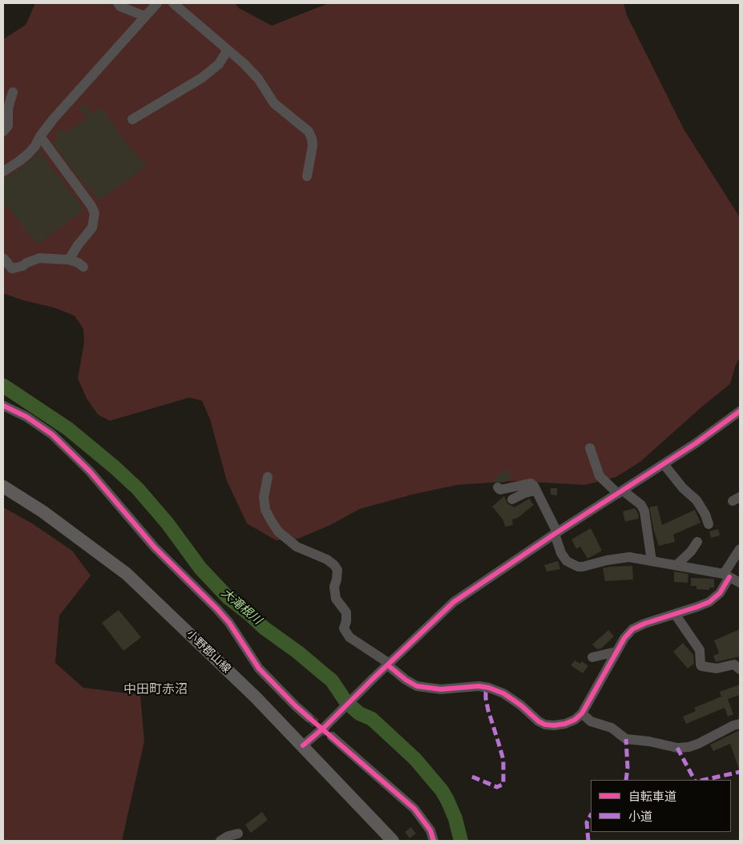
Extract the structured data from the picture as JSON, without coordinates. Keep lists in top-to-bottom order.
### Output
{
  "streets": {
    "main road": ["小野郡山線"]
  },
  "districts": ["中田町赤沼"],
  "water": ["大滝根川"],
  "legend": ["自転車道", "小道"]
}
